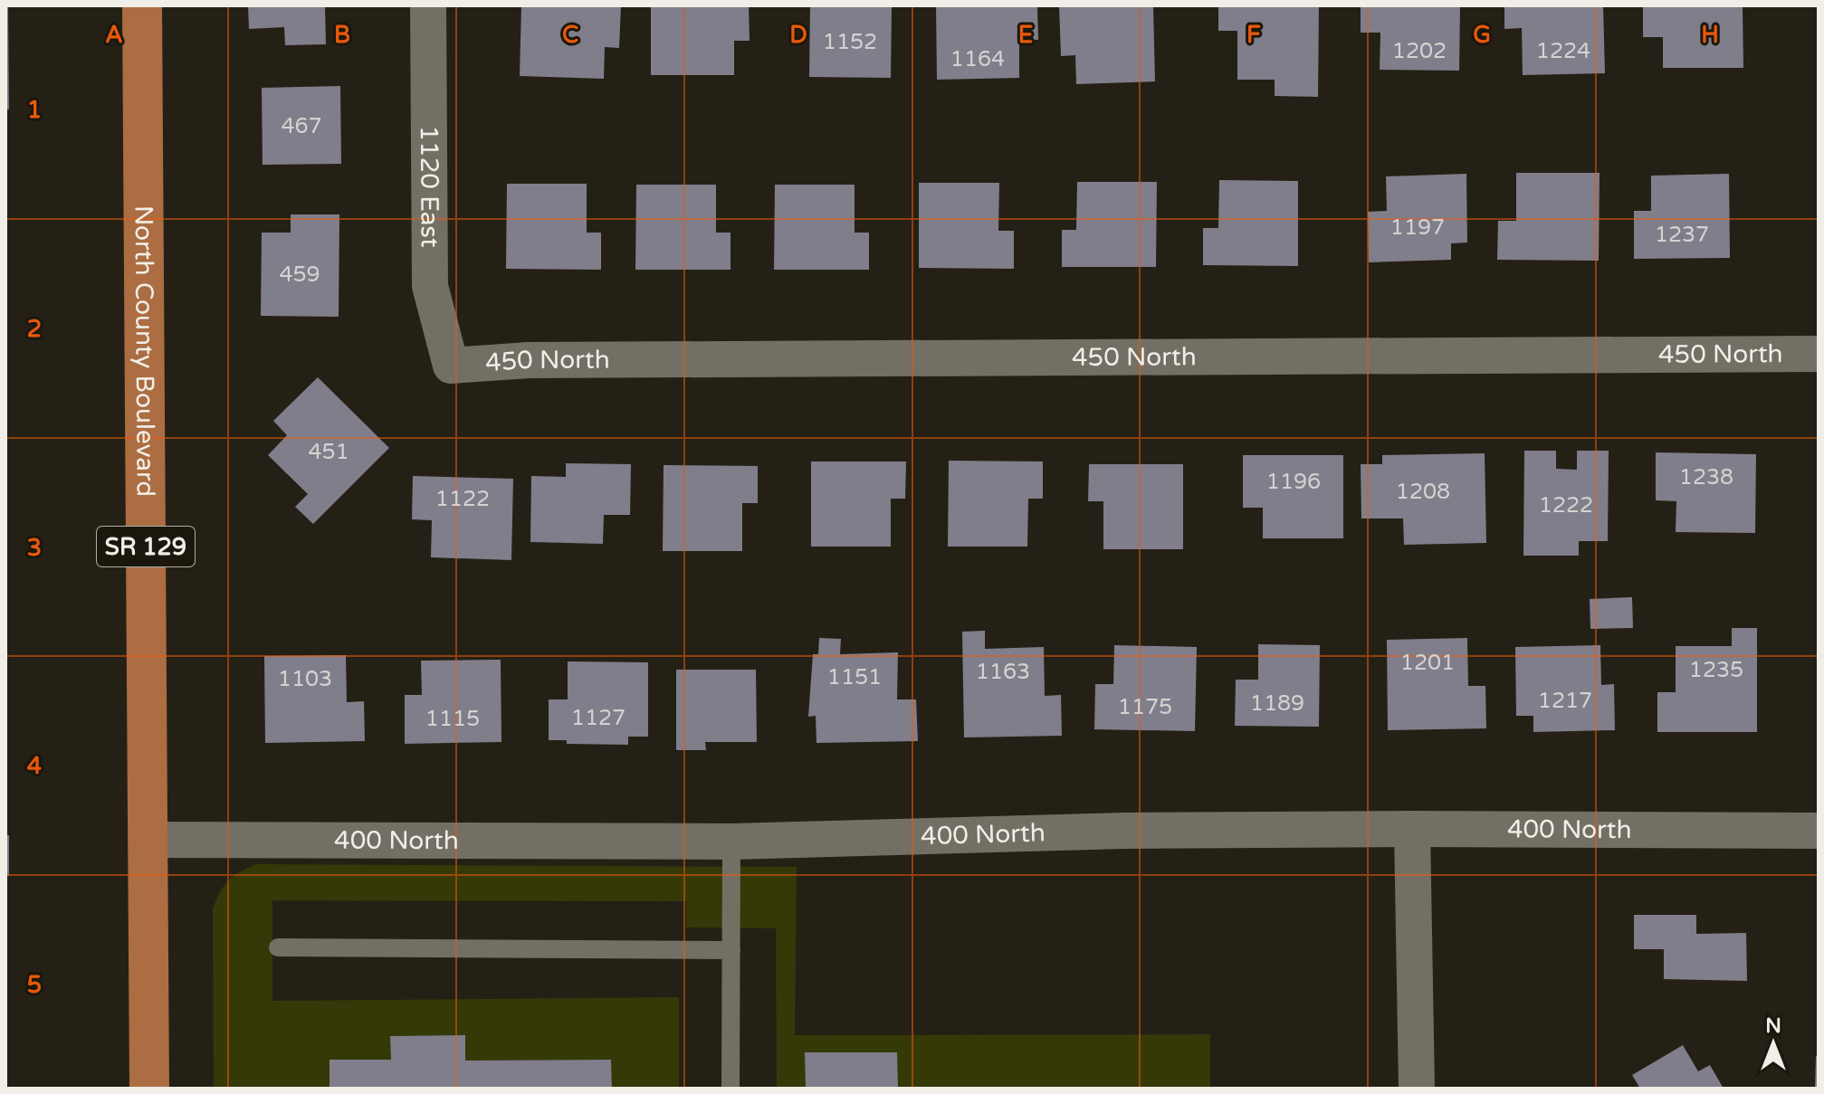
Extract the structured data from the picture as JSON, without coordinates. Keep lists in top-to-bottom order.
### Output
{
  "streets": {
    "main road": ["North County Boulevard", "SR 129"],
    "street": ["1120 East", "450 North", "400 North"]
  },
  "crossings": [
    ["1120 East", "450 North"],
    ["North County Boulevard", "400 North"]
  ],
  "house_numbers": [
    "1152",
    "1202",
    "1224",
    "1164",
    "467",
    "1197",
    "1237",
    "459",
    "451",
    "1238",
    "1196",
    "1208",
    "1122",
    "1222",
    "1201",
    "1235",
    "1163",
    "1151",
    "1103",
    "1217",
    "1189",
    "1175",
    "1127",
    "1115"
  ],
  "north": "top",
  "grid": {
    "columns": [
      "A",
      "B",
      "C",
      "D",
      "E",
      "F",
      "G",
      "H"
    ],
    "rows": [
      "1",
      "2",
      "3",
      "4",
      "5"
    ]
  }
}
